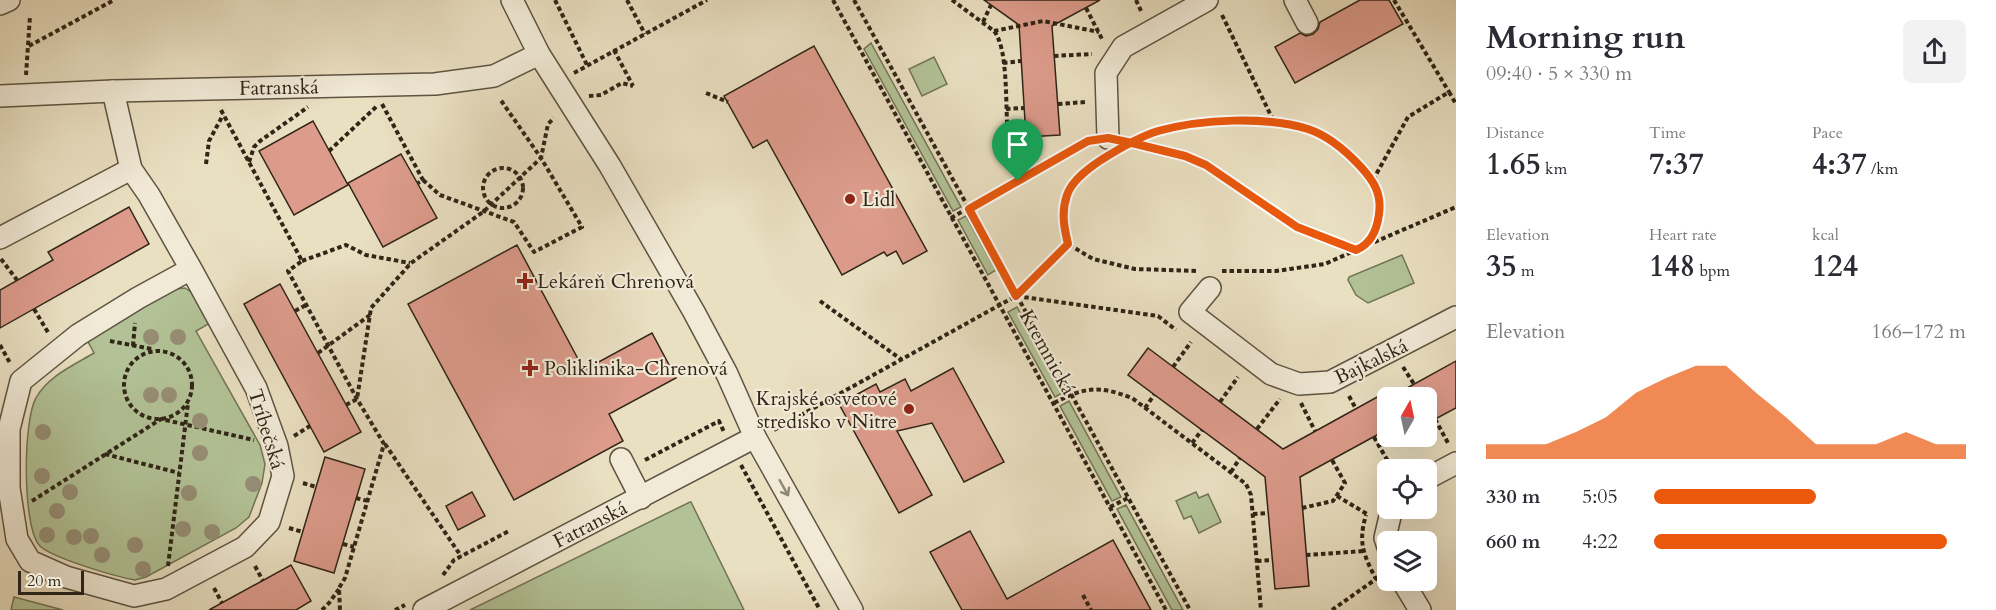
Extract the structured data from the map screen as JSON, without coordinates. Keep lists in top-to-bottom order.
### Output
{
  "streets": {
    "street": ["Fatranská", "Bajkalská", "Tríbečská"],
    "path": ["Kremnická"]
  },
  "crossings": [
    ["Fatranská", "Tríbečská"]
  ],
  "places": {
    "other": ["Lidl", "Krajské osvetové stredisko v Nitre"],
    "health": ["Lekáreň Chrenová", "Poliklinika-Chrenová"]
  },
  "scale_bar": "20 m",
  "north": "top",
  "page": {
    "heading": ["Morning run", "09:40 · 5 × 330 m"],
    "stats": [
      ["Distance", "1.65 km"],
      ["Time", "7:37"],
      ["Pace", "4:37 /km"],
      ["Elevation", "35 m"],
      ["Heart rate", "148 bpm"],
      ["kcal", "124"]
    ],
    "chart": ["Elevation", "166–172 m"],
    "list": [
      {
        "name": "330 m",
        "note": "5:05"
      },
      {
        "name": "660 m",
        "note": "4:22"
      }
    ],
    "scale": "20 m"
  }
}
